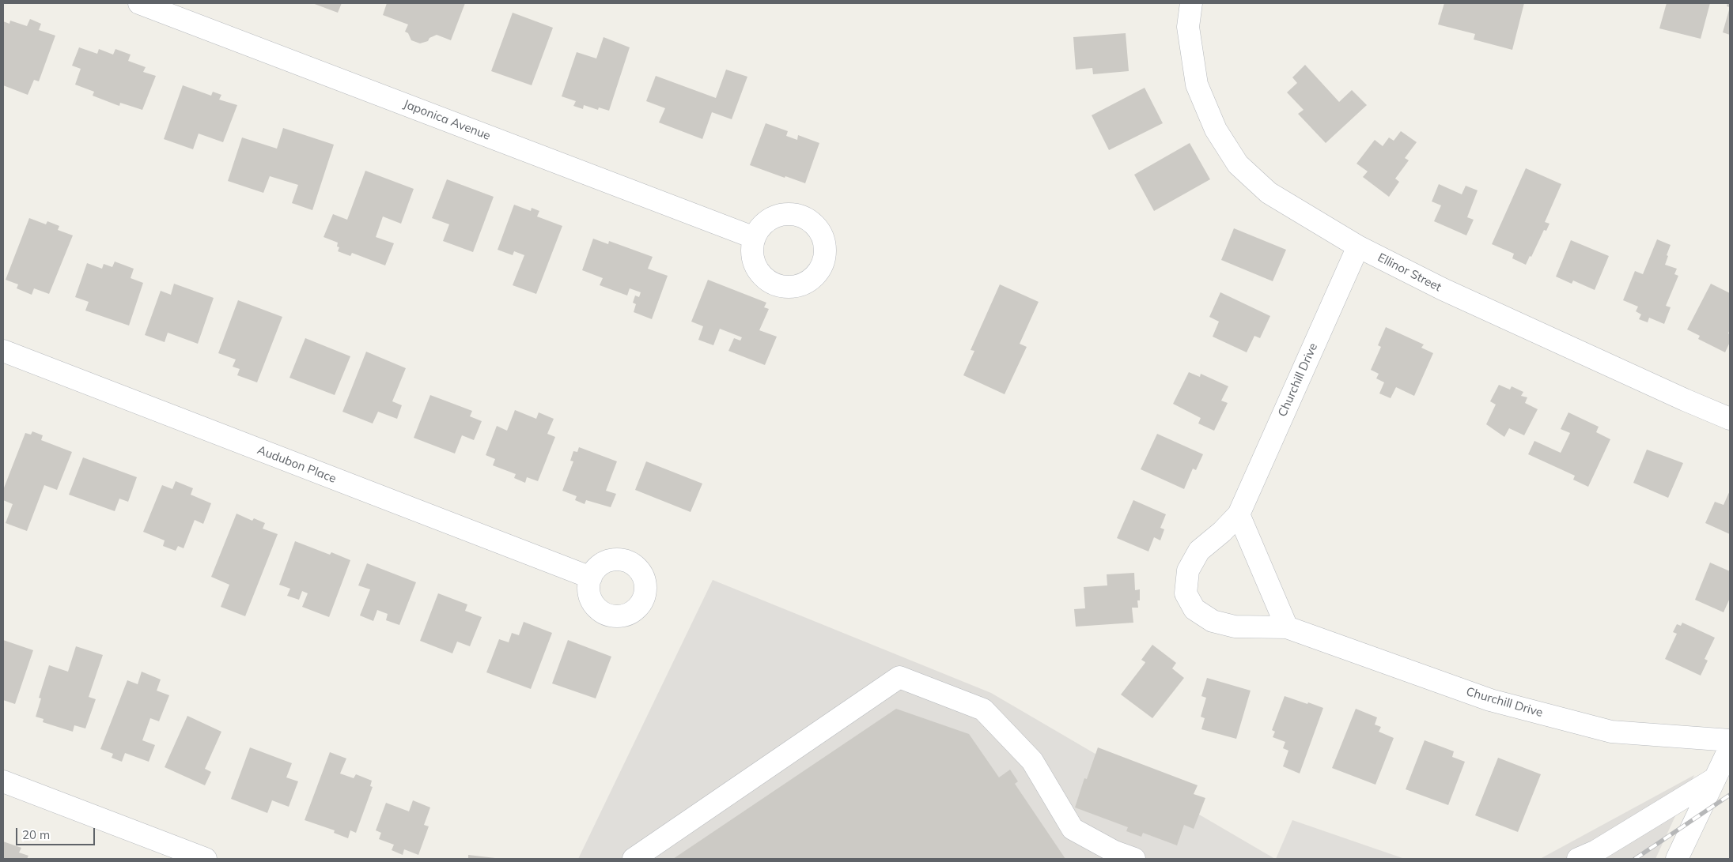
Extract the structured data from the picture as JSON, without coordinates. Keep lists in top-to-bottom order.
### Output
{
  "streets": {
    "street": [
      "Japonica Avenue",
      "Ellinor Street",
      "Churchill Drive",
      "Audubon Place"
    ]
  },
  "crossings": [
    ["Ellinor Street", "Churchill Drive"]
  ],
  "scale_bar": "20 m"
}
